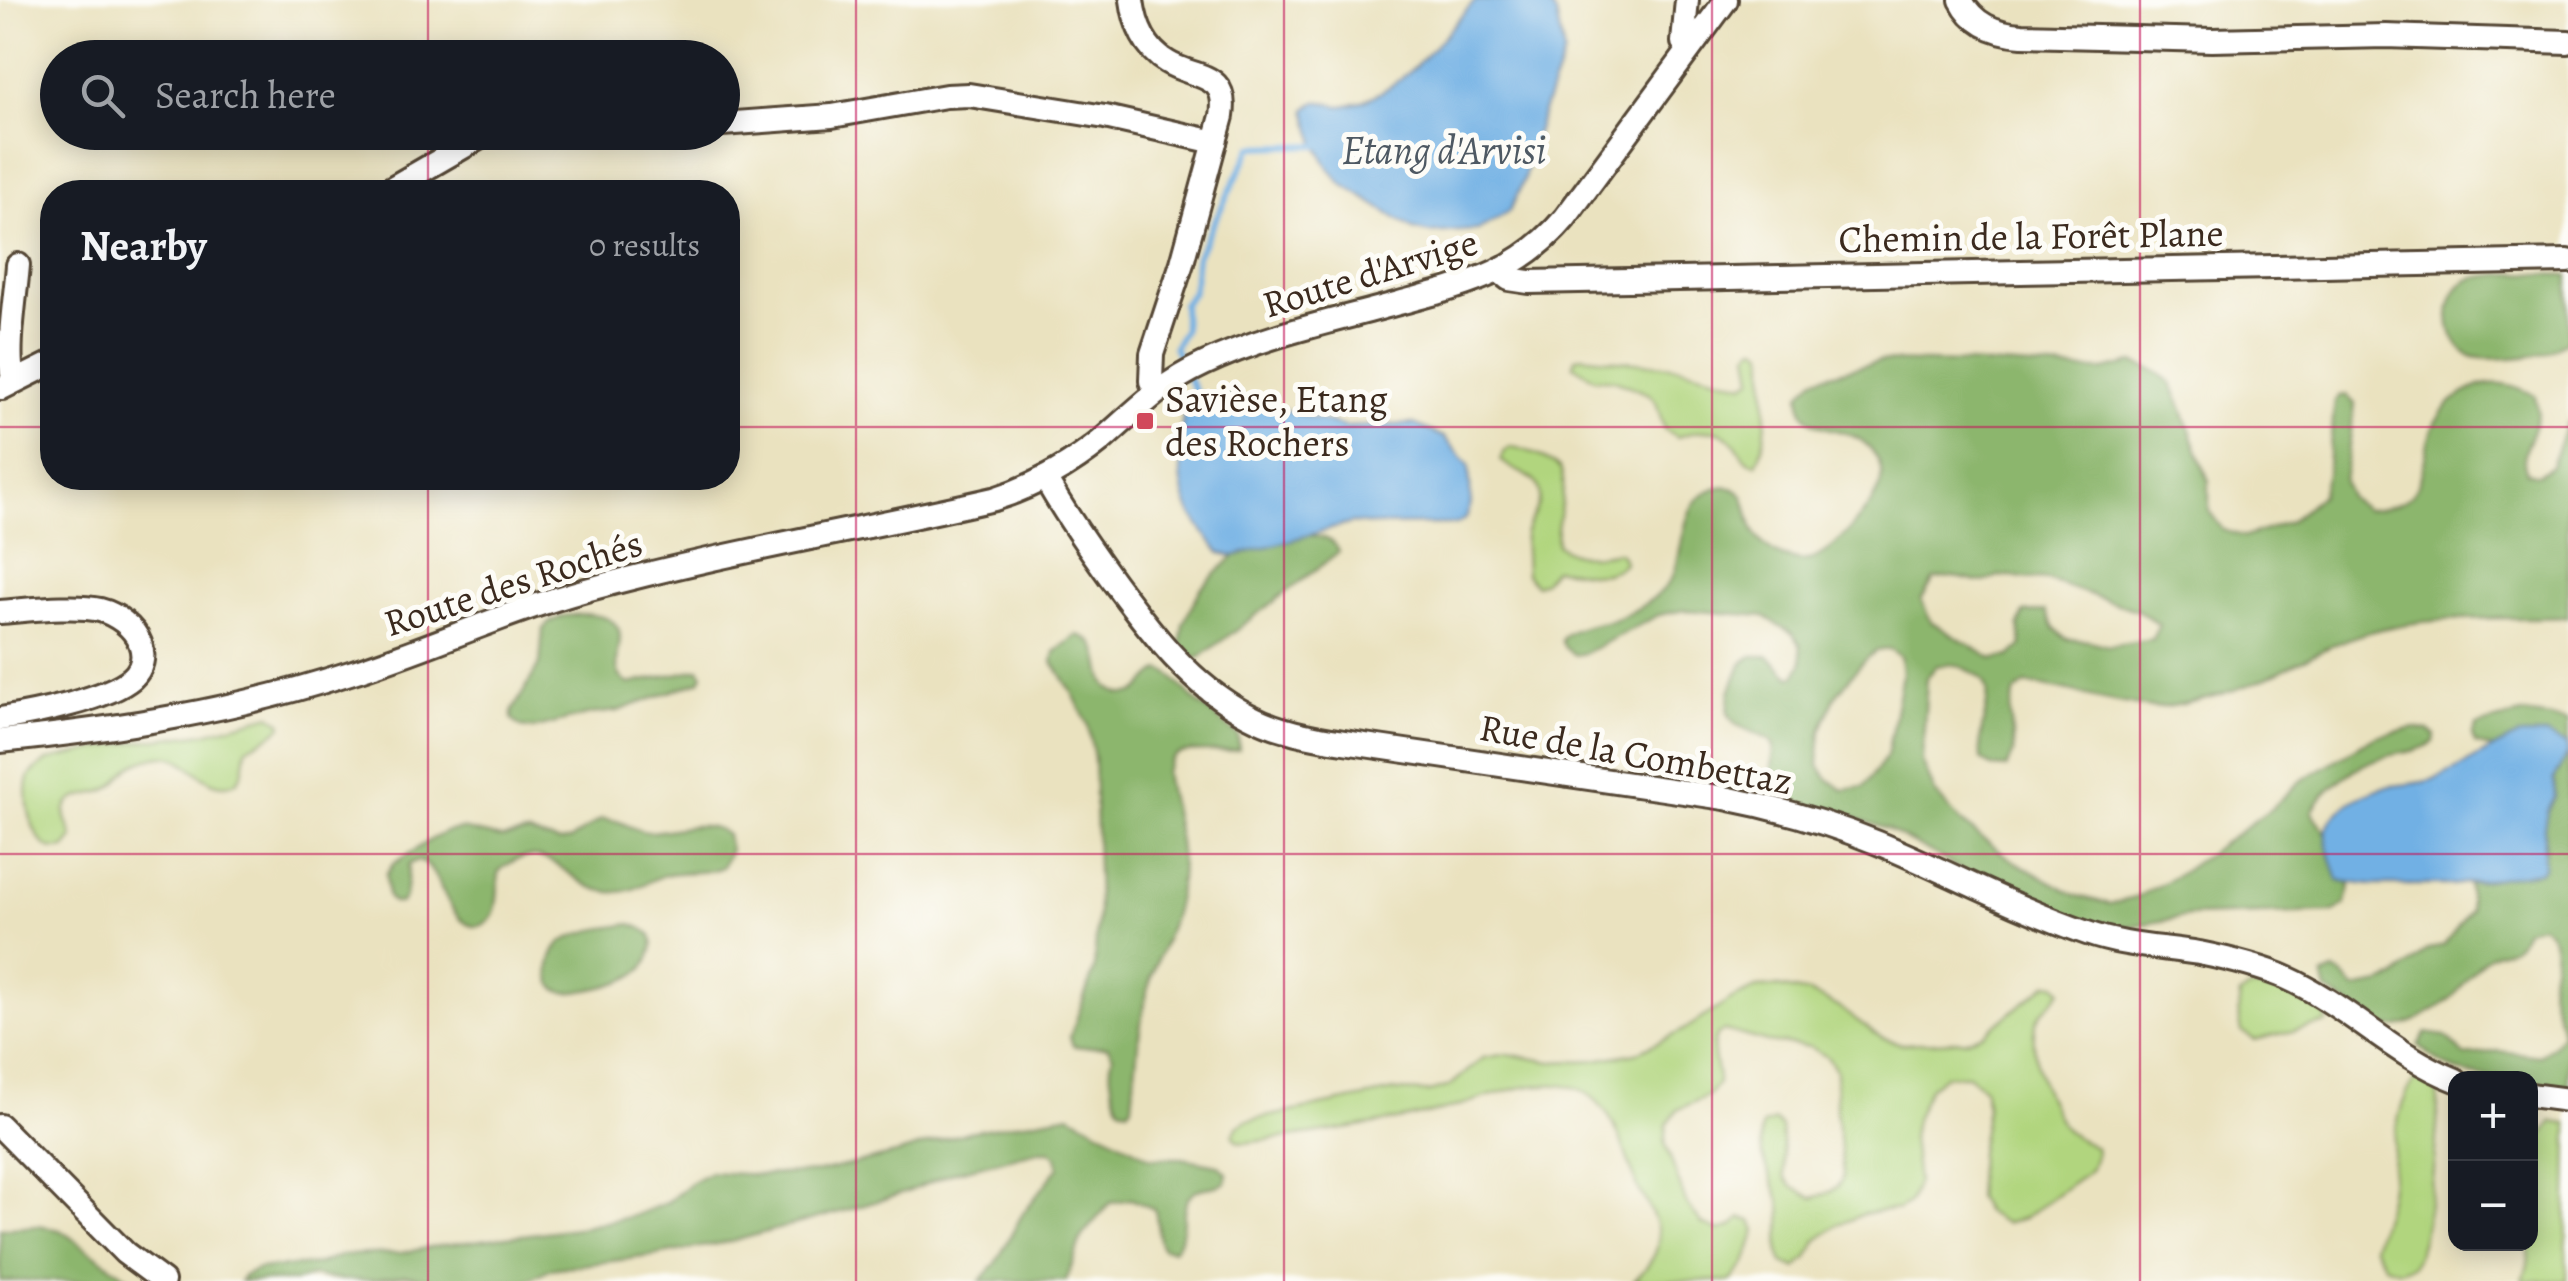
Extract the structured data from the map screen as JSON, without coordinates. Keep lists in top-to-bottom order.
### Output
{
  "streets": {
    "street": [
      "Chemin de la Forêt Plane",
      "Route d'Arvige",
      "Route des Rochés",
      "Rue de la Combettaz"
    ]
  },
  "crossings": [
    ["Chemin de la Forêt Plane", "Route d'Arvige"],
    ["Route d'Arvige", "Route des Rochés"],
    ["Route d'Arvige", "Rue de la Combettaz"],
    ["Route des Rochés", "Rue de la Combettaz"]
  ],
  "water": ["Etang d'Arvisi"],
  "places": {
    "transit": ["Savièse, Etang des Rochers"]
  },
  "page": {
    "search": "Search here",
    "heading": ["Nearby", "0 results"],
    "map_buttons": ["+", "−"]
  }
}
